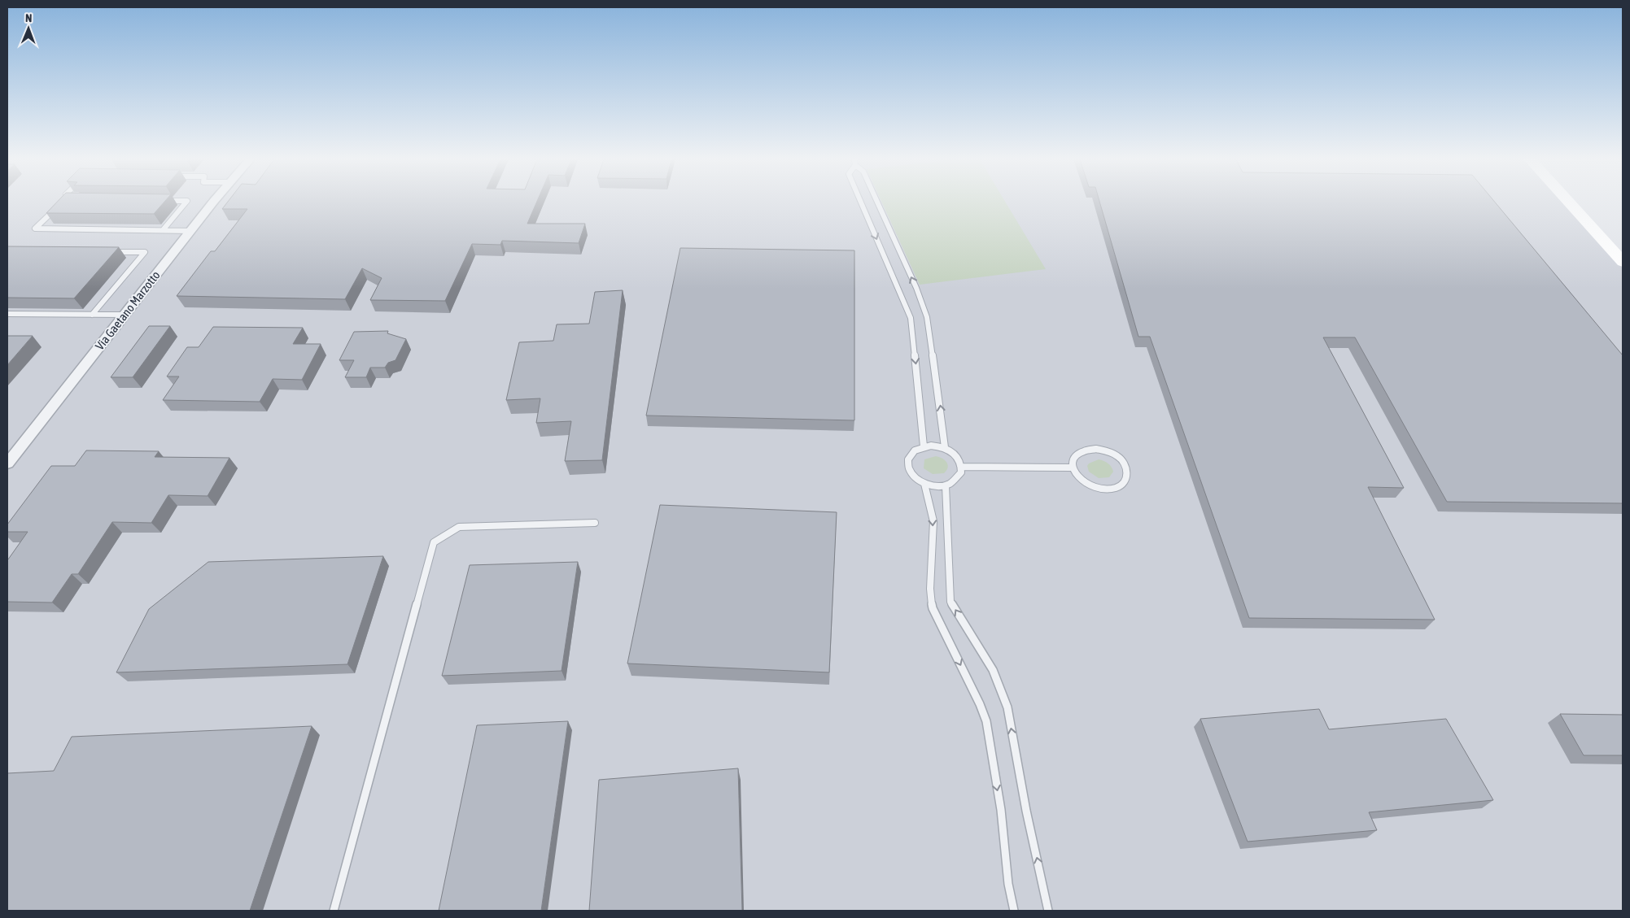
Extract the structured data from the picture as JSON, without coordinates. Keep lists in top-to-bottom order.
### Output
{
  "streets": {
    "street": ["Via Gaetano Marzotto"]
  },
  "north": "top"
}
